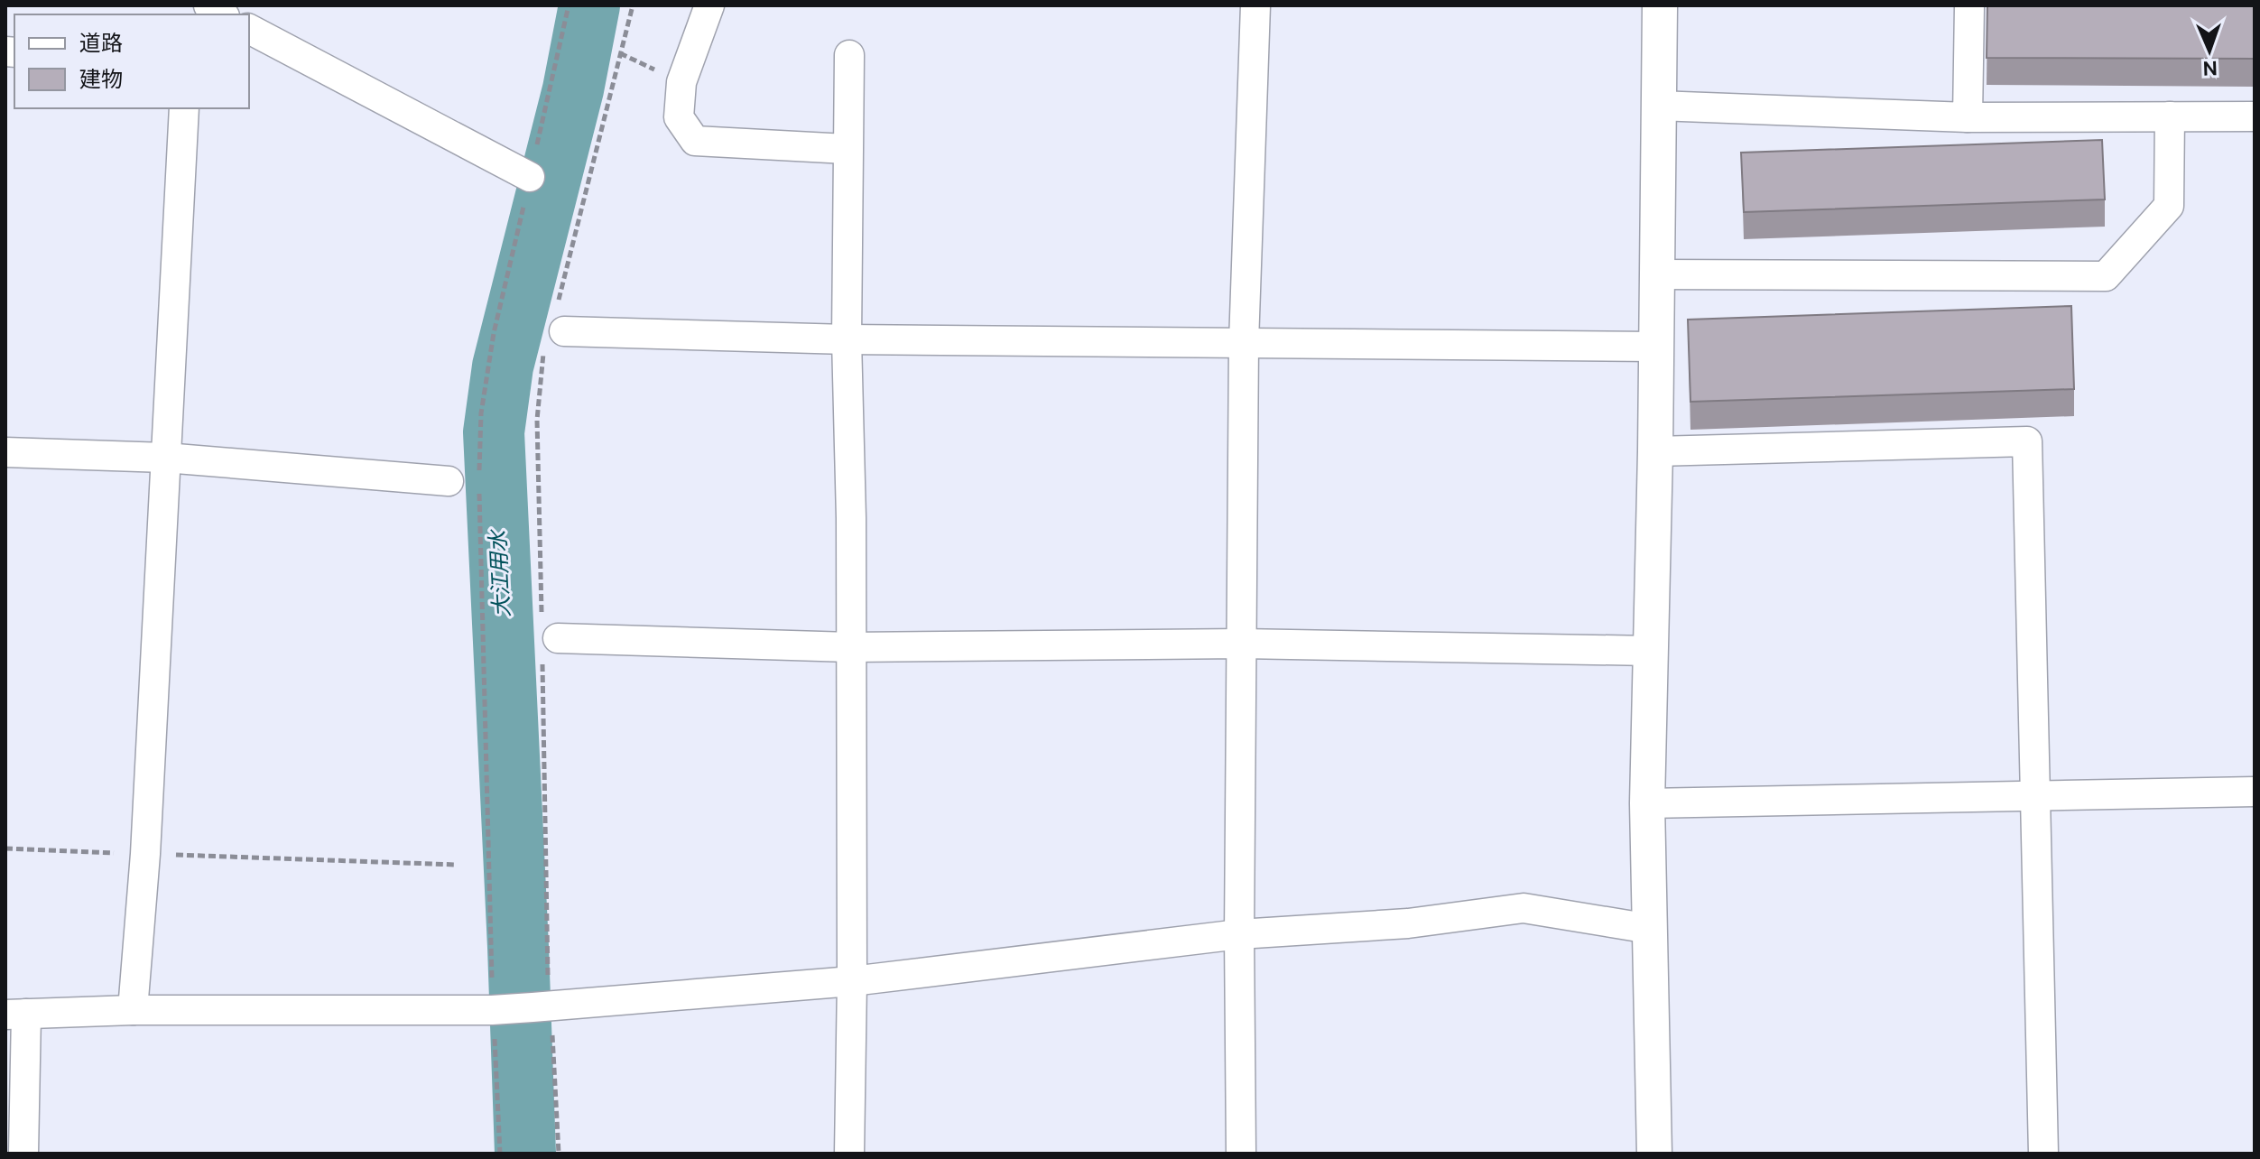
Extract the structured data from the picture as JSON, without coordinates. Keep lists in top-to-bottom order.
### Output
{
  "water": ["大江用水"],
  "legend": ["道路", "建物"],
  "north": "bottom"
}
